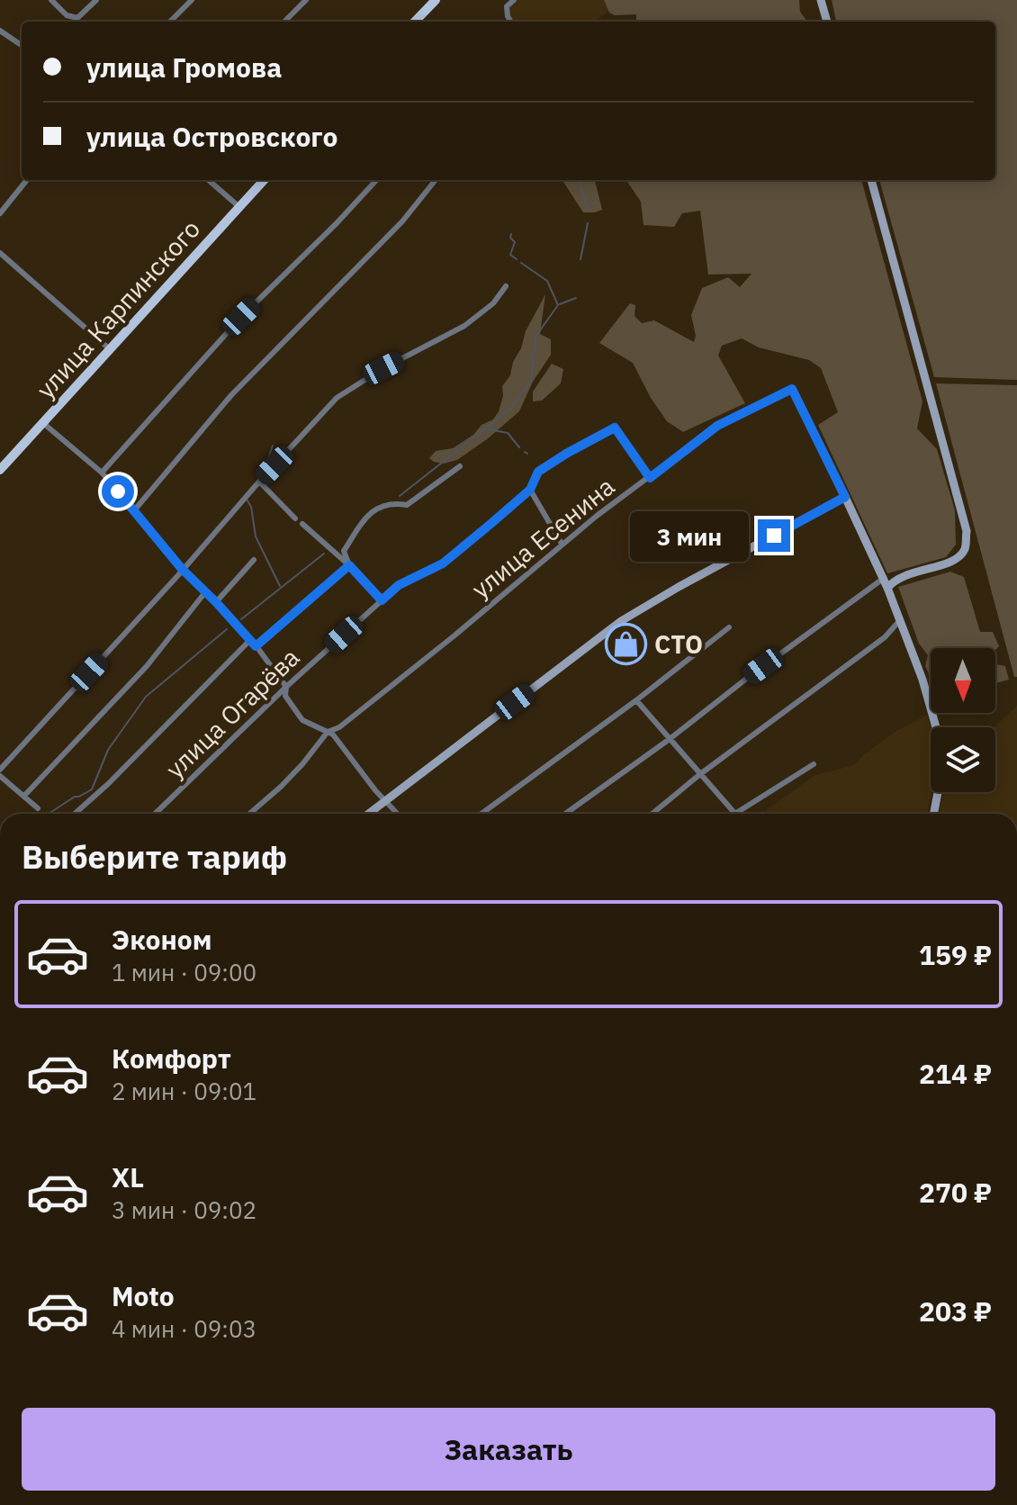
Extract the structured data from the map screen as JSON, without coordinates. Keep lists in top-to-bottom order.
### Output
{
  "streets": {
    "main road": ["улица Карпинского"],
    "street": ["улица Есенина", "улица Огарёва"]
  },
  "crossings": [
    ["улица Есенина", "улица Огарёва"]
  ],
  "places": {
    "shop": ["СТО"]
  },
  "north": "bottom",
  "page": {
    "banner": ["улица Громова", "улица Островского"],
    "bubble": "3 мин",
    "heading": "Выберите тариф",
    "list": [
      {
        "name": "Эконом",
        "note": "1 мин · 09:00",
        "value": "159 ₽"
      },
      {
        "name": "Комфорт",
        "note": "2 мин · 09:01",
        "value": "214 ₽"
      },
      {
        "name": "XL",
        "note": "3 мин · 09:02",
        "value": "270 ₽"
      },
      {
        "name": "Moto",
        "note": "4 мин · 09:03",
        "value": "203 ₽"
      }
    ],
    "buttons": "Заказать"
  }
}
